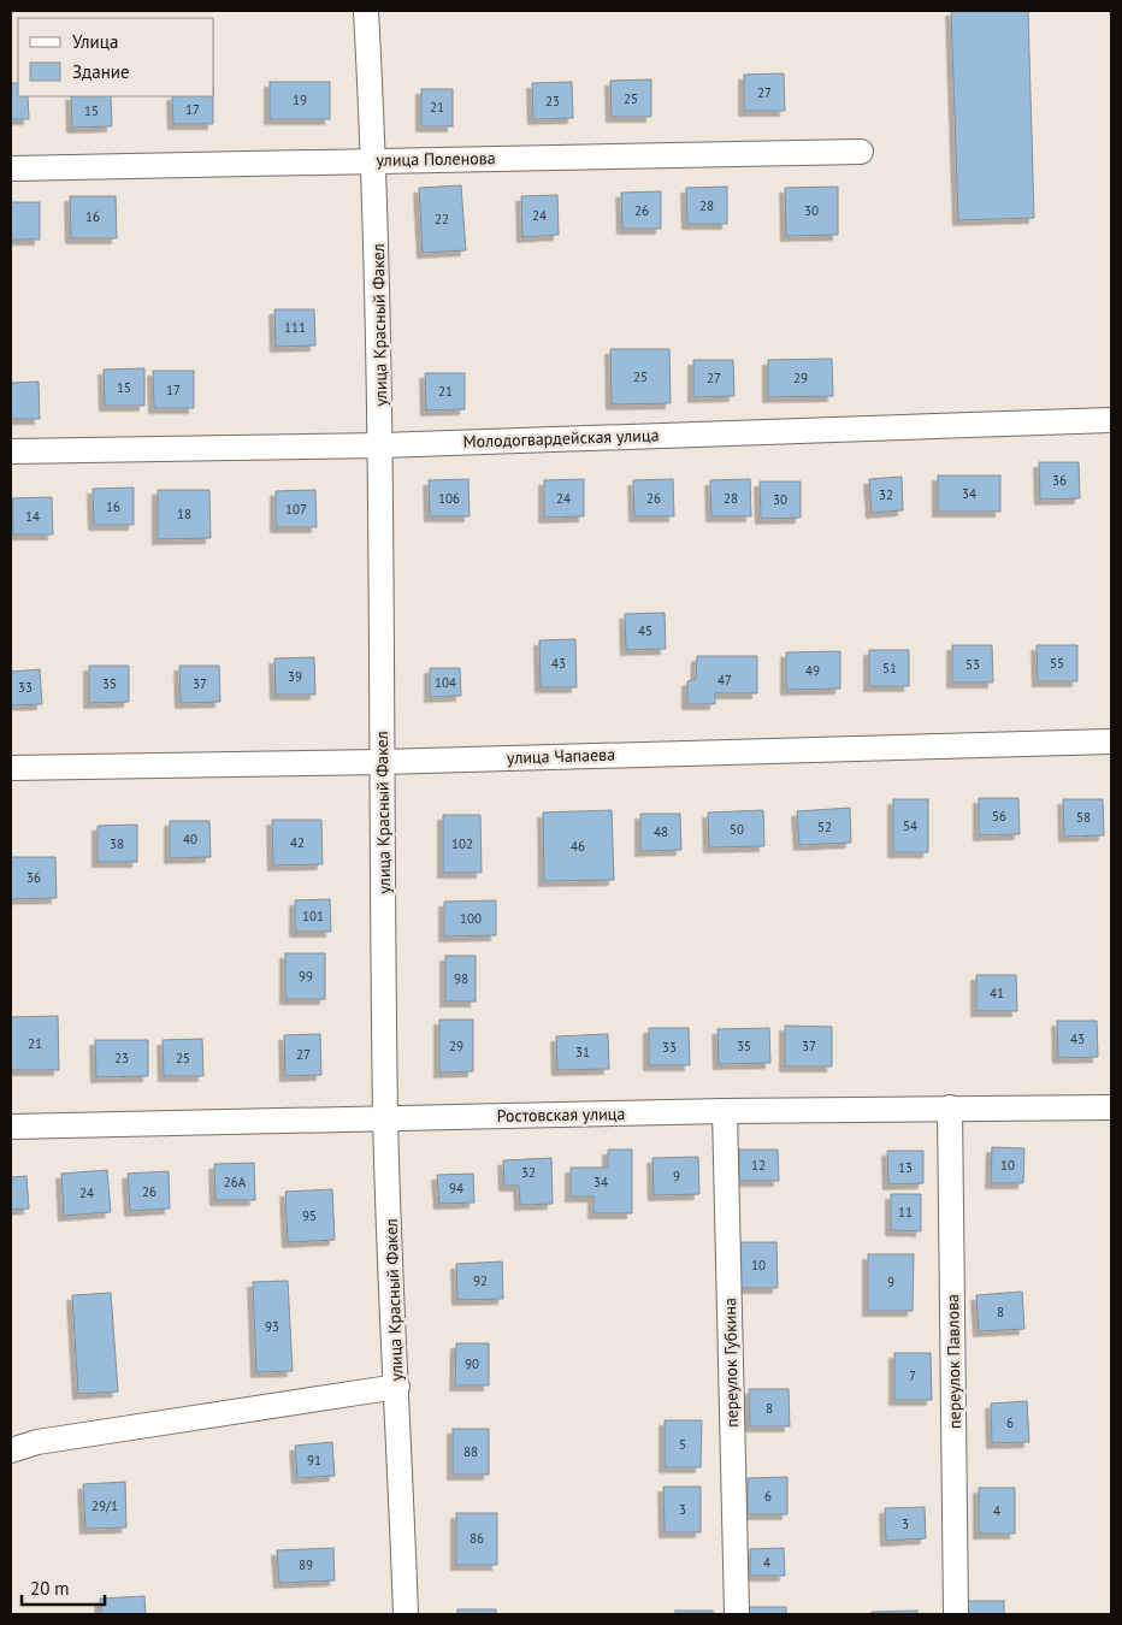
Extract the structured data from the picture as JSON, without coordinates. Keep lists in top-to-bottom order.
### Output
{
  "streets": {
    "street": [
      "улица Поленова",
      "улица Красный Факел",
      "Молодогвардейская улица",
      "улица Чапаева",
      "Ростовская улица",
      "переулок Павлова",
      "переулок Губкина"
    ]
  },
  "crossings": [
    ["улица Поленова", "улица Красный Факел"],
    ["улица Красный Факел", "Молодогвардейская улица"],
    ["улица Красный Факел", "улица Чапаева"],
    ["улица Красный Факел", "Ростовская улица"],
    ["Ростовская улица", "переулок Павлова"],
    ["Ростовская улица", "переулок Губкина"]
  ],
  "house_numbers": [
    "27",
    "25",
    "19",
    "23",
    "21",
    "17",
    "15",
    "28",
    "26",
    "30",
    "24",
    "16",
    "22",
    "111",
    "25",
    "27",
    "29",
    "15",
    "17",
    "21",
    "36",
    "34",
    "32",
    "106",
    "24",
    "26",
    "28",
    "30",
    "16",
    "107",
    "18",
    "14",
    "45",
    "43",
    "55",
    "53",
    "51",
    "49",
    "39",
    "47",
    "104",
    "35",
    "37",
    "33",
    "56",
    "58",
    "54",
    "52",
    "50",
    "48",
    "40",
    "42",
    "38",
    "102",
    "46",
    "36",
    "101",
    "100",
    "99",
    "98",
    "41",
    "43",
    "21",
    "29",
    "35",
    "37",
    "33",
    "31",
    "27",
    "23",
    "25",
    "12",
    "10",
    "13",
    "32",
    "9",
    "26А",
    "34",
    "94",
    "26",
    "24",
    "11",
    "95",
    "10",
    "92",
    "9",
    "8",
    "93",
    "90",
    "7",
    "8",
    "6",
    "5",
    "88",
    "91",
    "6",
    "29/1",
    "3",
    "4",
    "3",
    "86",
    "4",
    "89"
  ],
  "legend": ["Улица", "Здание"],
  "scale_bar": "20 m"
}
